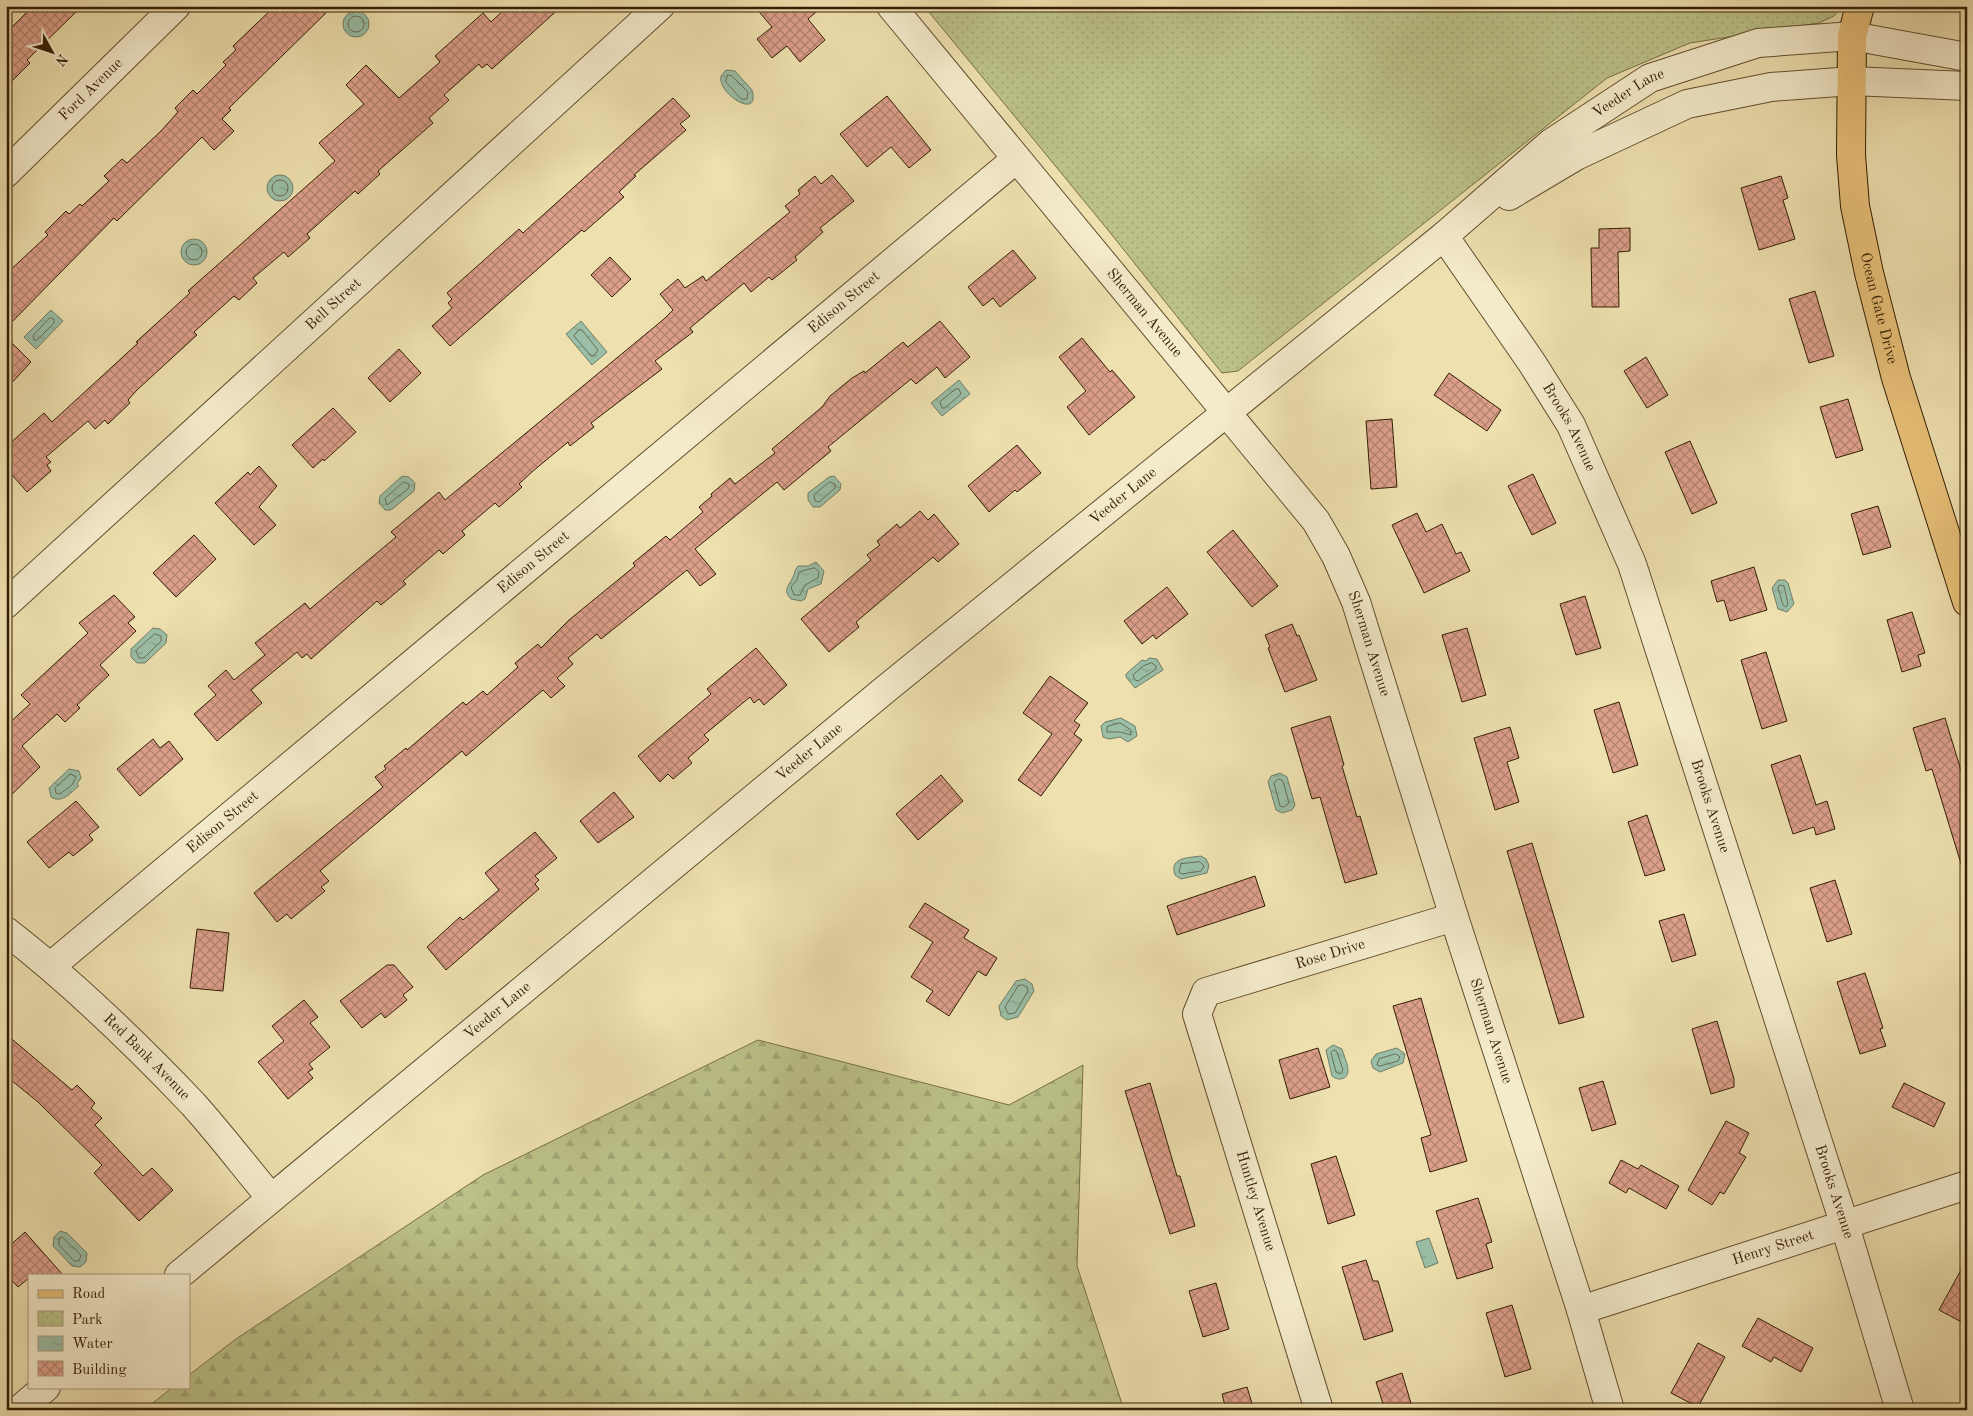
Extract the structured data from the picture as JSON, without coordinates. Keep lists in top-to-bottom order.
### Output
{
  "streets": {
    "main road": ["Ocean Gate Drive"],
    "street": [
      "Ford Avenue",
      "Veeder Lane",
      "Edison Street",
      "Bell Street",
      "Sherman Avenue",
      "Brooks Avenue",
      "Rose Drive",
      "Red Bank Avenue",
      "Huntley Avenue",
      "Henry Street"
    ]
  },
  "crossings": [
    ["Veeder Lane", "Ocean Gate Drive"],
    ["Veeder Lane", "Sherman Avenue"],
    ["Veeder Lane", "Brooks Avenue"],
    ["Veeder Lane", "Red Bank Avenue"],
    ["Edison Street", "Sherman Avenue"],
    ["Edison Street", "Red Bank Avenue"],
    ["Sherman Avenue", "Rose Drive"],
    ["Sherman Avenue", "Henry Street"],
    ["Brooks Avenue", "Henry Street"],
    ["Rose Drive", "Huntley Avenue"]
  ],
  "legend": [
    "Road",
    "Park",
    "Water",
    "Building"
  ],
  "north": "bottom right"
}
